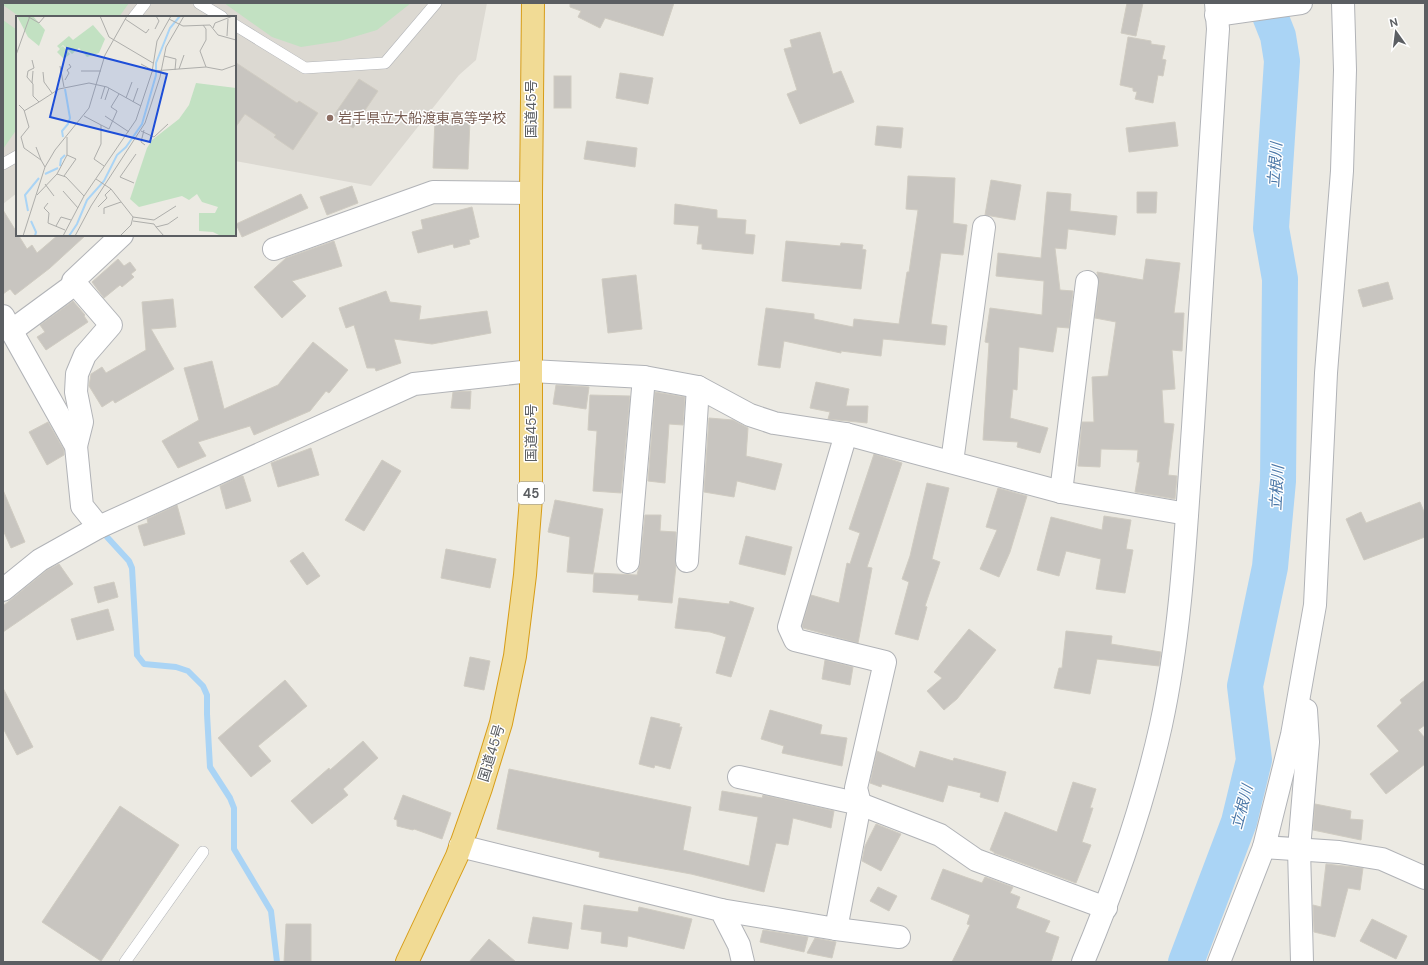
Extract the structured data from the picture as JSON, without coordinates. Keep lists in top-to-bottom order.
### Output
{
  "streets": {
    "highway": ["国道45号", "45"]
  },
  "water": ["立根川"],
  "places": ["岩手県立大船渡東高等学校"],
  "north": "top"
}
